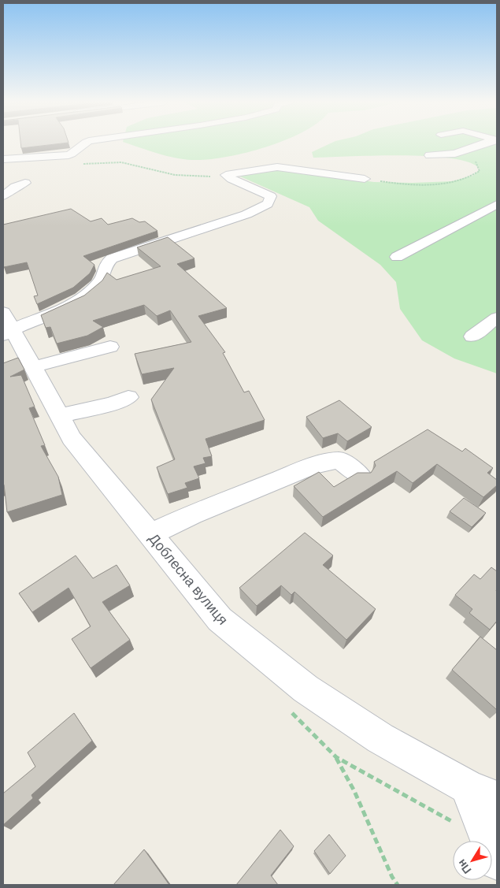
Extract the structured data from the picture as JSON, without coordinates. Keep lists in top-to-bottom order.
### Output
{
  "streets": {
    "street": ["Доблесна вулиця"]
  },
  "north": "bottom left"
}
